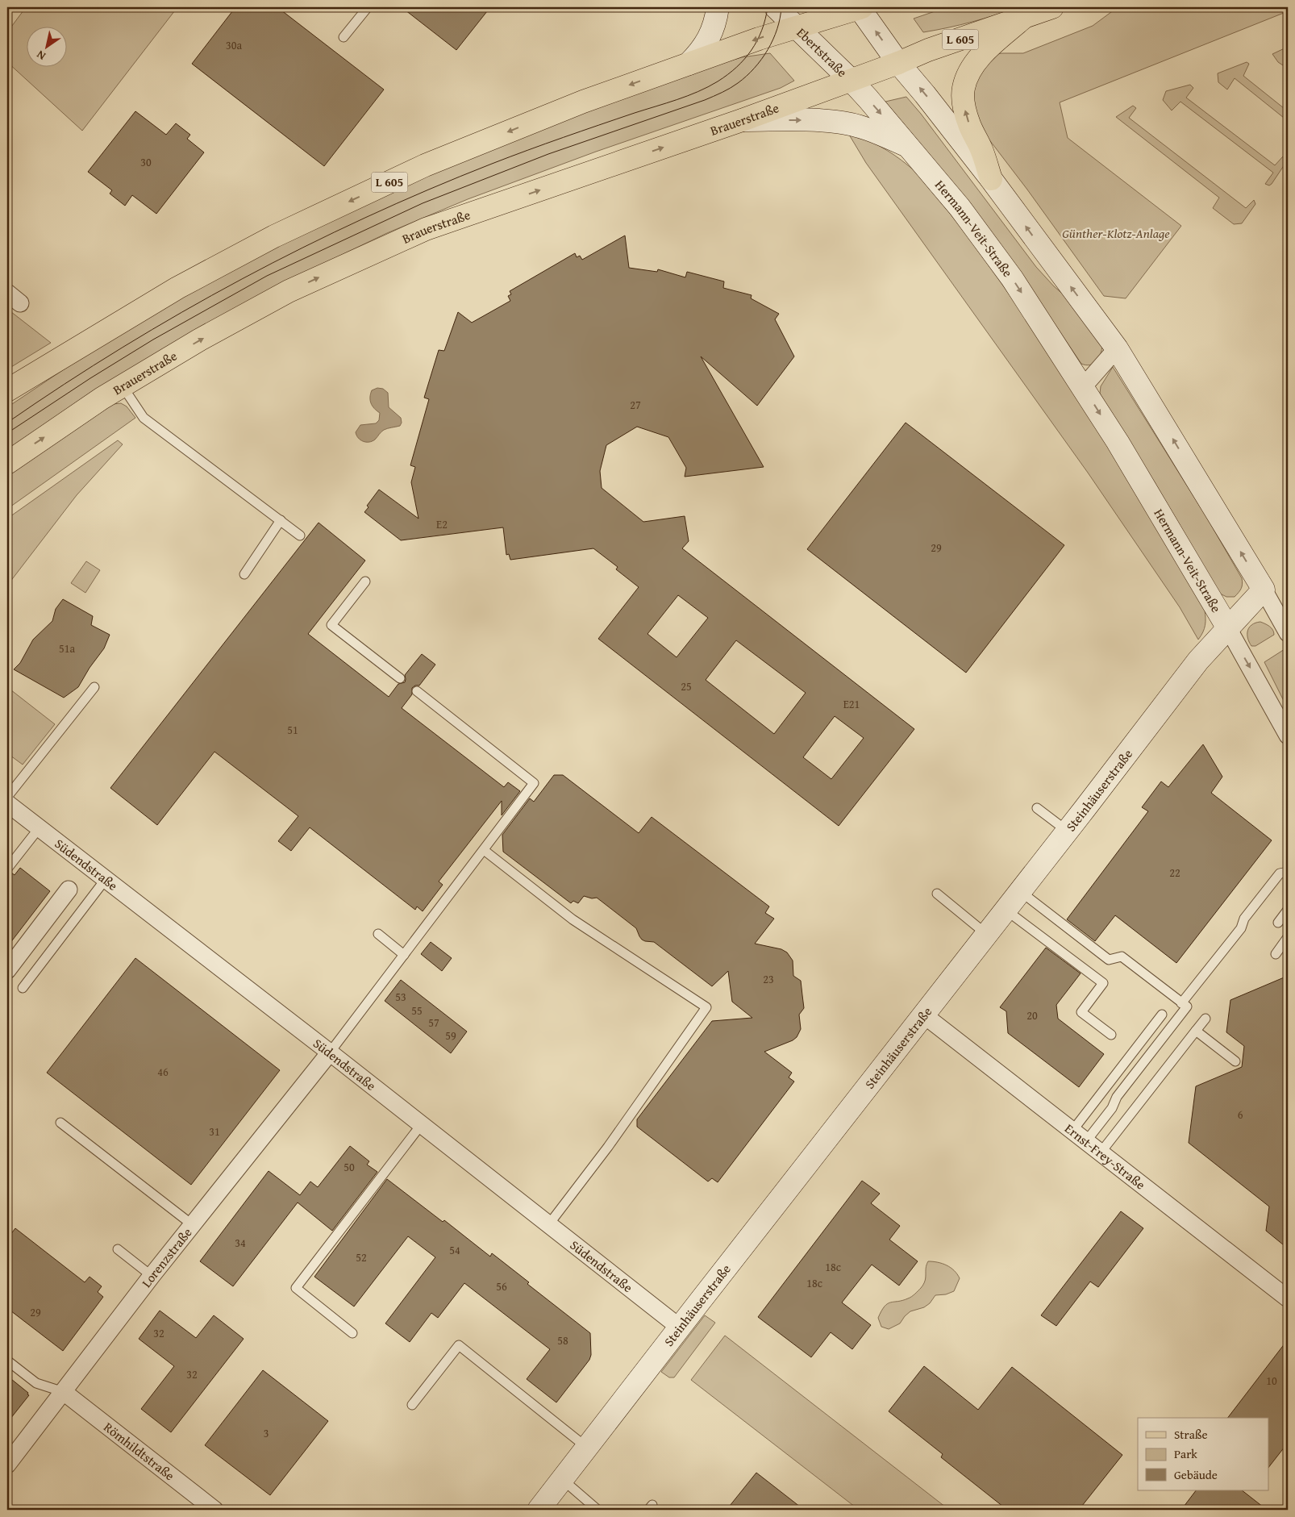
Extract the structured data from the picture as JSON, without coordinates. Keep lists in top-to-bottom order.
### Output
{
  "streets": {
    "main road": ["L 605", "Brauerstraße"],
    "street": [
      "Ebertstraße",
      "Hermann-Veit-Straße",
      "Steinhäuserstraße",
      "Südendstraße",
      "Ernst-Frey-Straße",
      "Lorenzstraße",
      "Römhildtstraße"
    ]
  },
  "crossings": [
    ["L 605", "Ebertstraße"],
    ["L 605", "Brauerstraße"],
    ["Ebertstraße", "Brauerstraße"],
    ["Ebertstraße", "Hermann-Veit-Straße"],
    ["Brauerstraße", "Hermann-Veit-Straße"],
    ["Hermann-Veit-Straße", "Steinhäuserstraße"],
    ["Steinhäuserstraße", "Südendstraße"],
    ["Steinhäuserstraße", "Ernst-Frey-Straße"],
    ["Südendstraße", "Lorenzstraße"],
    ["Lorenzstraße", "Römhildtstraße"]
  ],
  "parks": ["Günther-Klotz-Anlage"],
  "house_numbers": [
    "30a",
    "30",
    "27",
    "E2",
    "29",
    "51a",
    "25",
    "E21",
    "51",
    "22",
    "23",
    "53",
    "55",
    "20",
    "57",
    "59",
    "46",
    "6",
    "31",
    "50",
    "34",
    "54",
    "52",
    "18c",
    "18c",
    "56",
    "29",
    "32",
    "58",
    "32",
    "10",
    "3"
  ],
  "legend": ["Straße", "Park", "Gebäude"],
  "north": "bottom left"
}
